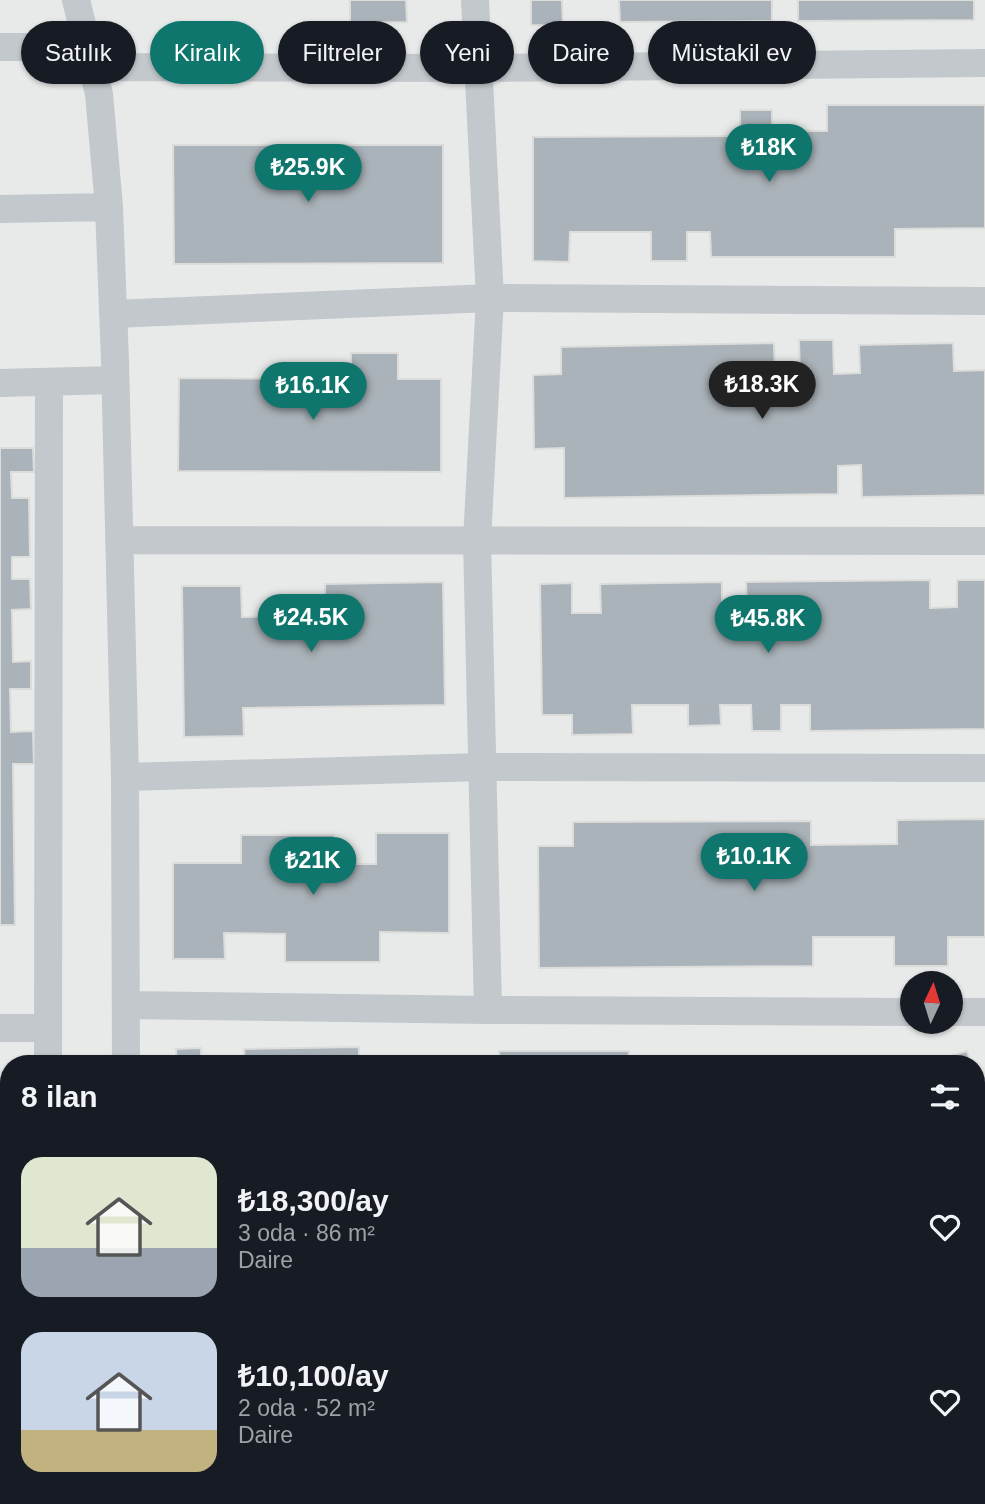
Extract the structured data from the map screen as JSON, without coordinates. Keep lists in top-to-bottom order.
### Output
{
  "north": "top",
  "page": {
    "chip": [
      "Satılık",
      "Kiralık",
      "Filtreler",
      "Yeni",
      "Daire",
      "Müstakil ev"
    ],
    "price": [
      "₺18K",
      "₺25.9K",
      "₺18.3K",
      "₺16.1K",
      "₺24.5K",
      "₺45.8K",
      "₺10.1K",
      "₺21K"
    ],
    "heading": "8 ilan",
    "list": [
      {
        "name": "₺18,300/ay",
        "note": "3 oda · 86 m² · Daire"
      },
      {
        "name": "₺10,100/ay",
        "note": "2 oda · 52 m² · Daire"
      }
    ]
  }
}
